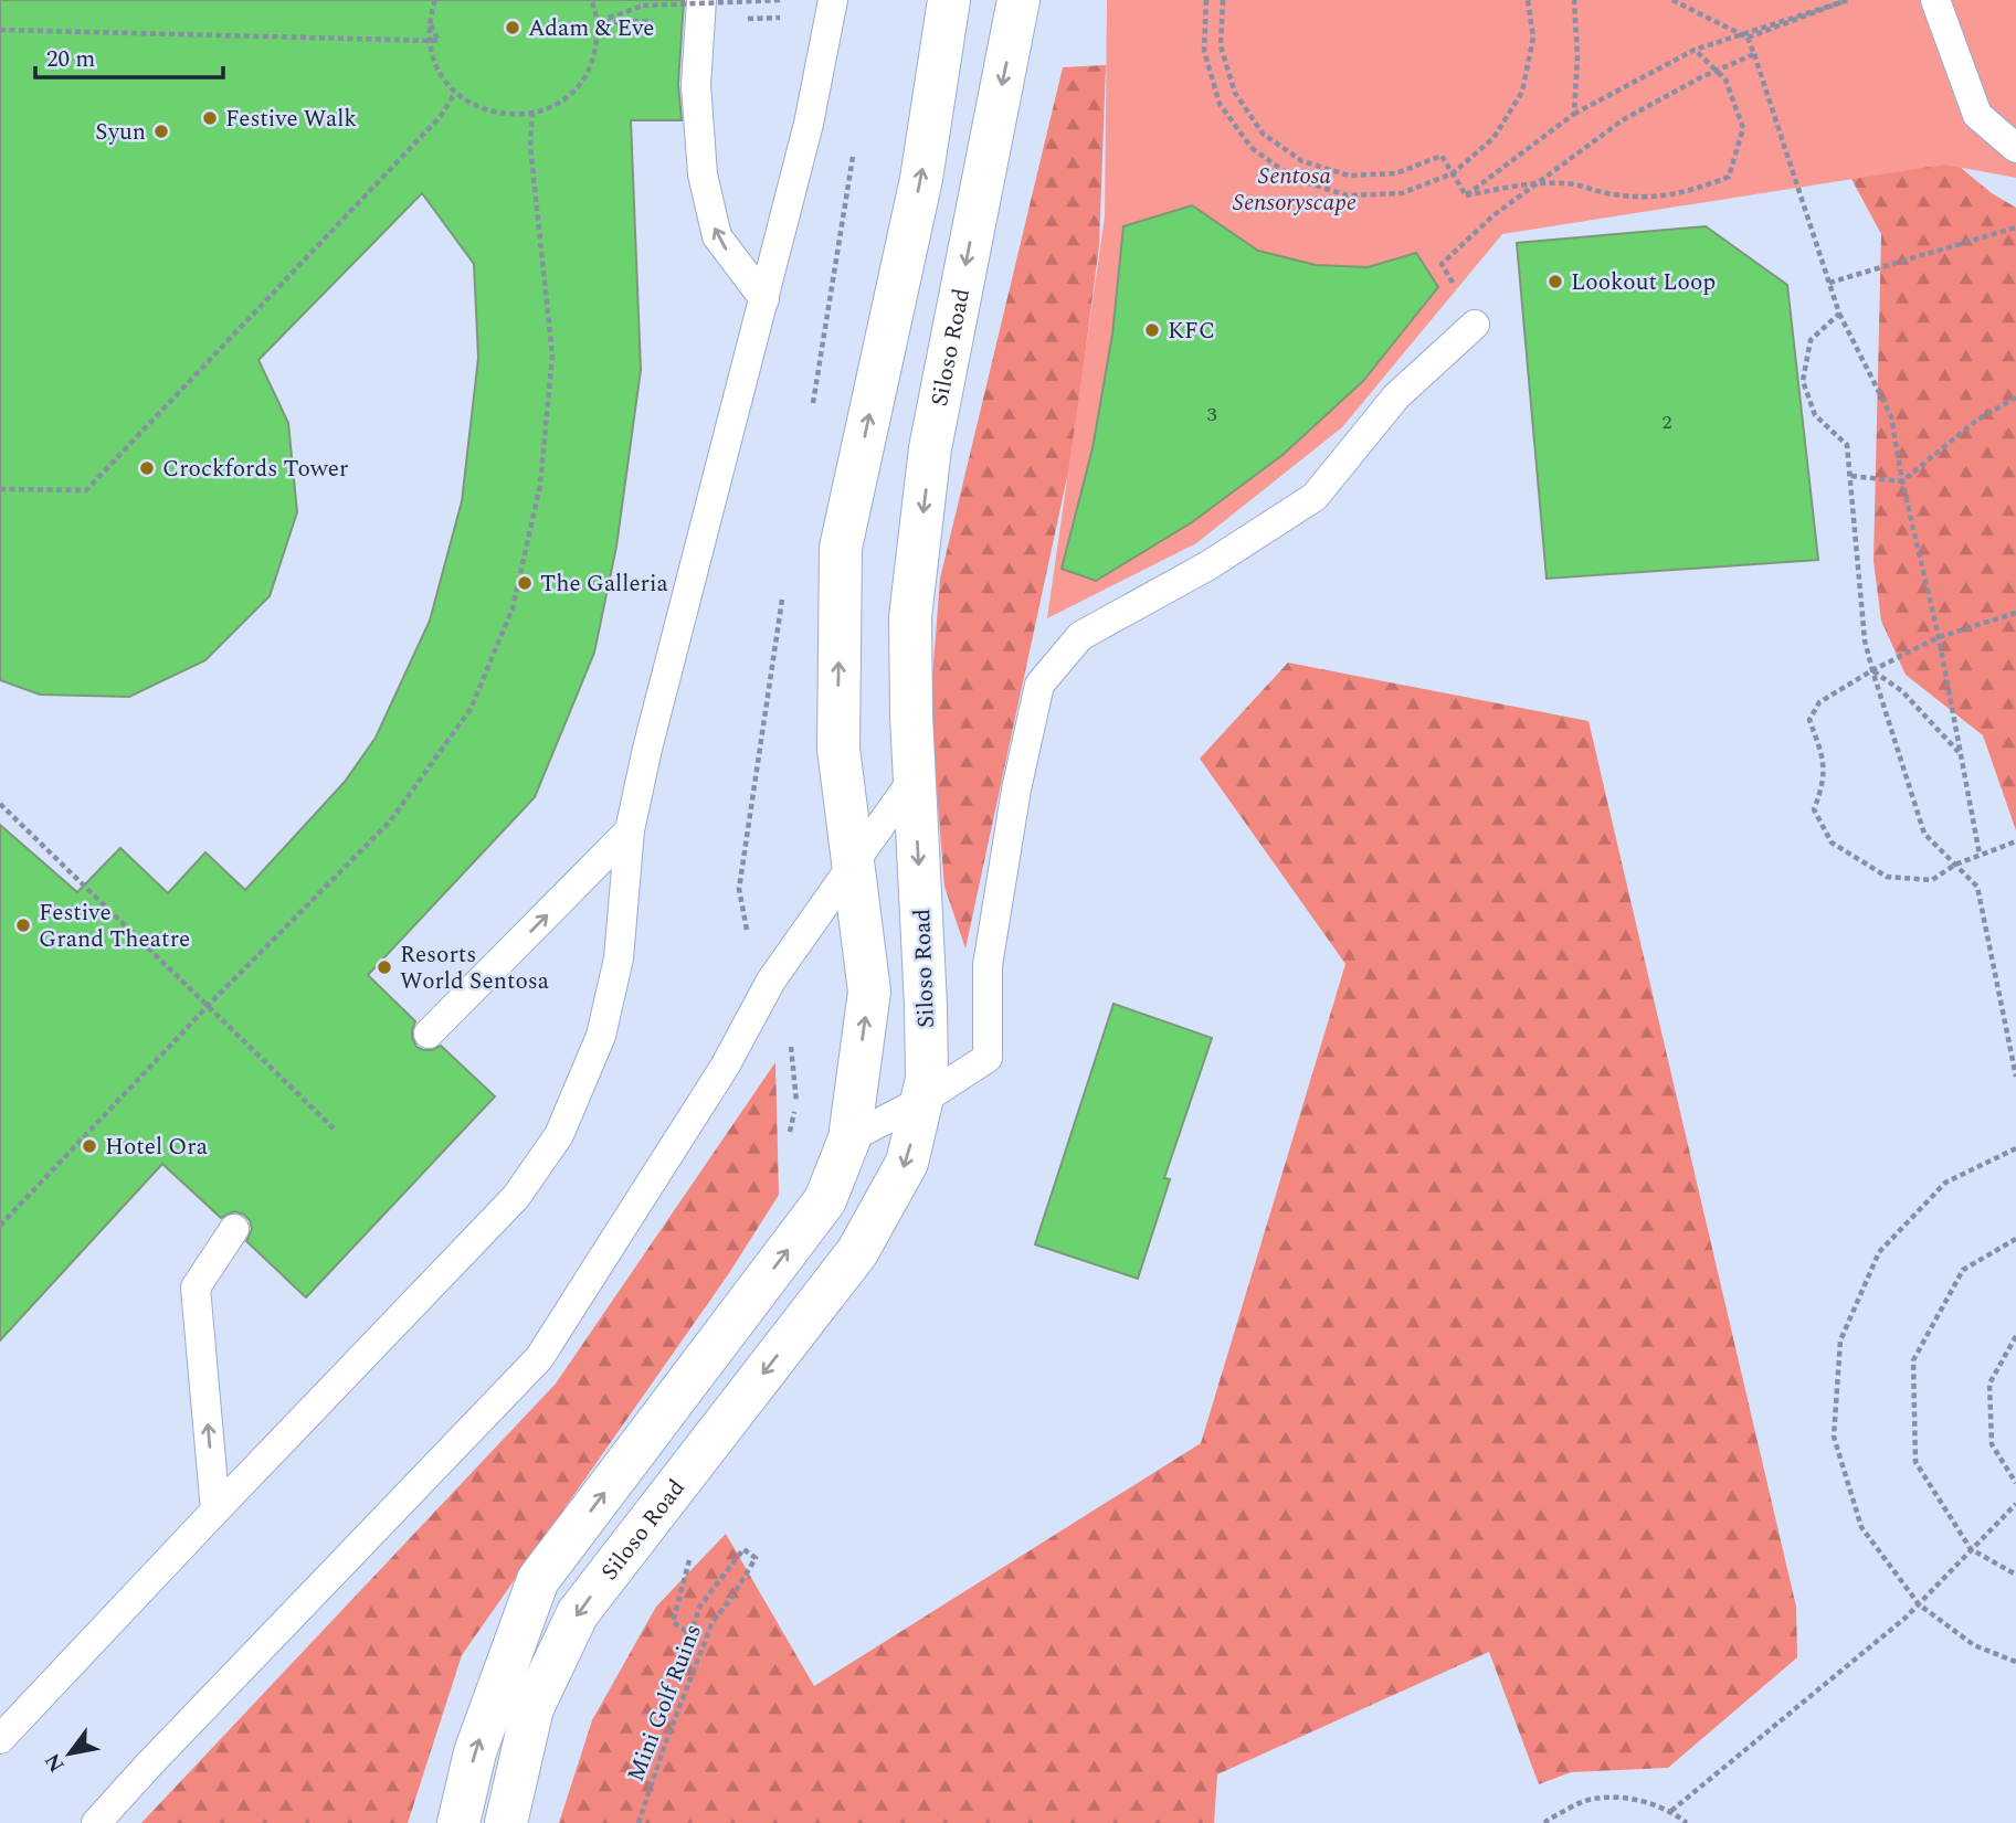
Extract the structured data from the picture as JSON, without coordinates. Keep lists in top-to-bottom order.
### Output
{
  "streets": {
    "street": ["Siloso Road"],
    "path": ["Mini Golf Ruins"]
  },
  "parks": ["Sentosa Sensoryscape"],
  "places": [
    "Adam & Eve",
    "Festive Walk",
    "Syun",
    "Lookout Loop",
    "KFC",
    "Crockfords Tower",
    "The Galleria",
    "Festive Grand Theatre",
    "Resorts World Sentosa",
    "Hotel Ora"
  ],
  "house_numbers": ["3", "2"],
  "scale_bar": "20 m",
  "north": "bottom left"
}
